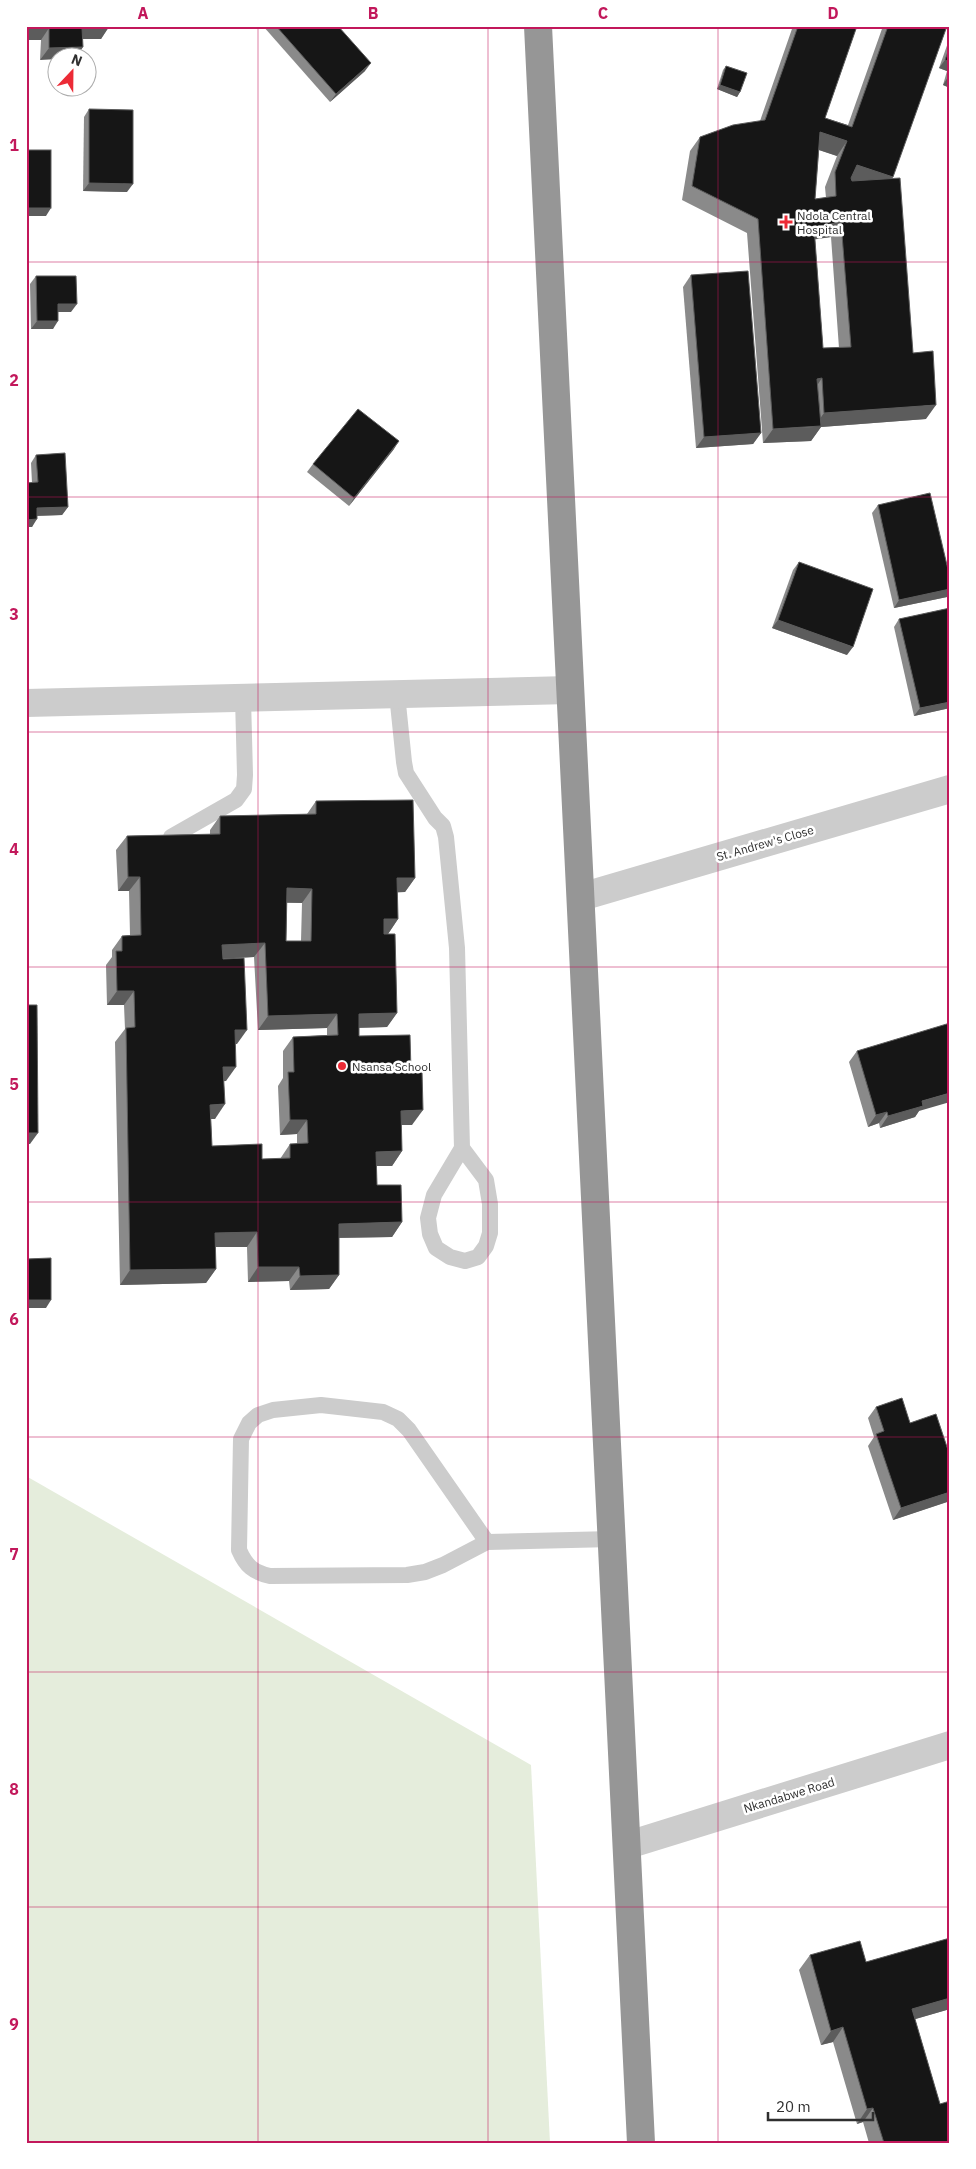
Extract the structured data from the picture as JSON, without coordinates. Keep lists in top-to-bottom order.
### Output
{
  "streets": {
    "street": ["St. Andrew's Close", "Nkandabwe Road"]
  },
  "places": {
    "health": ["Ndola Central Hospital"],
    "other": ["Nsansa School"]
  },
  "scale_bar": "20 m",
  "north": "top",
  "grid": {
    "columns": [
      "A",
      "B",
      "C",
      "D"
    ],
    "rows": [
      "1",
      "2",
      "3",
      "4",
      "5",
      "6",
      "7",
      "8",
      "9"
    ]
  }
}
